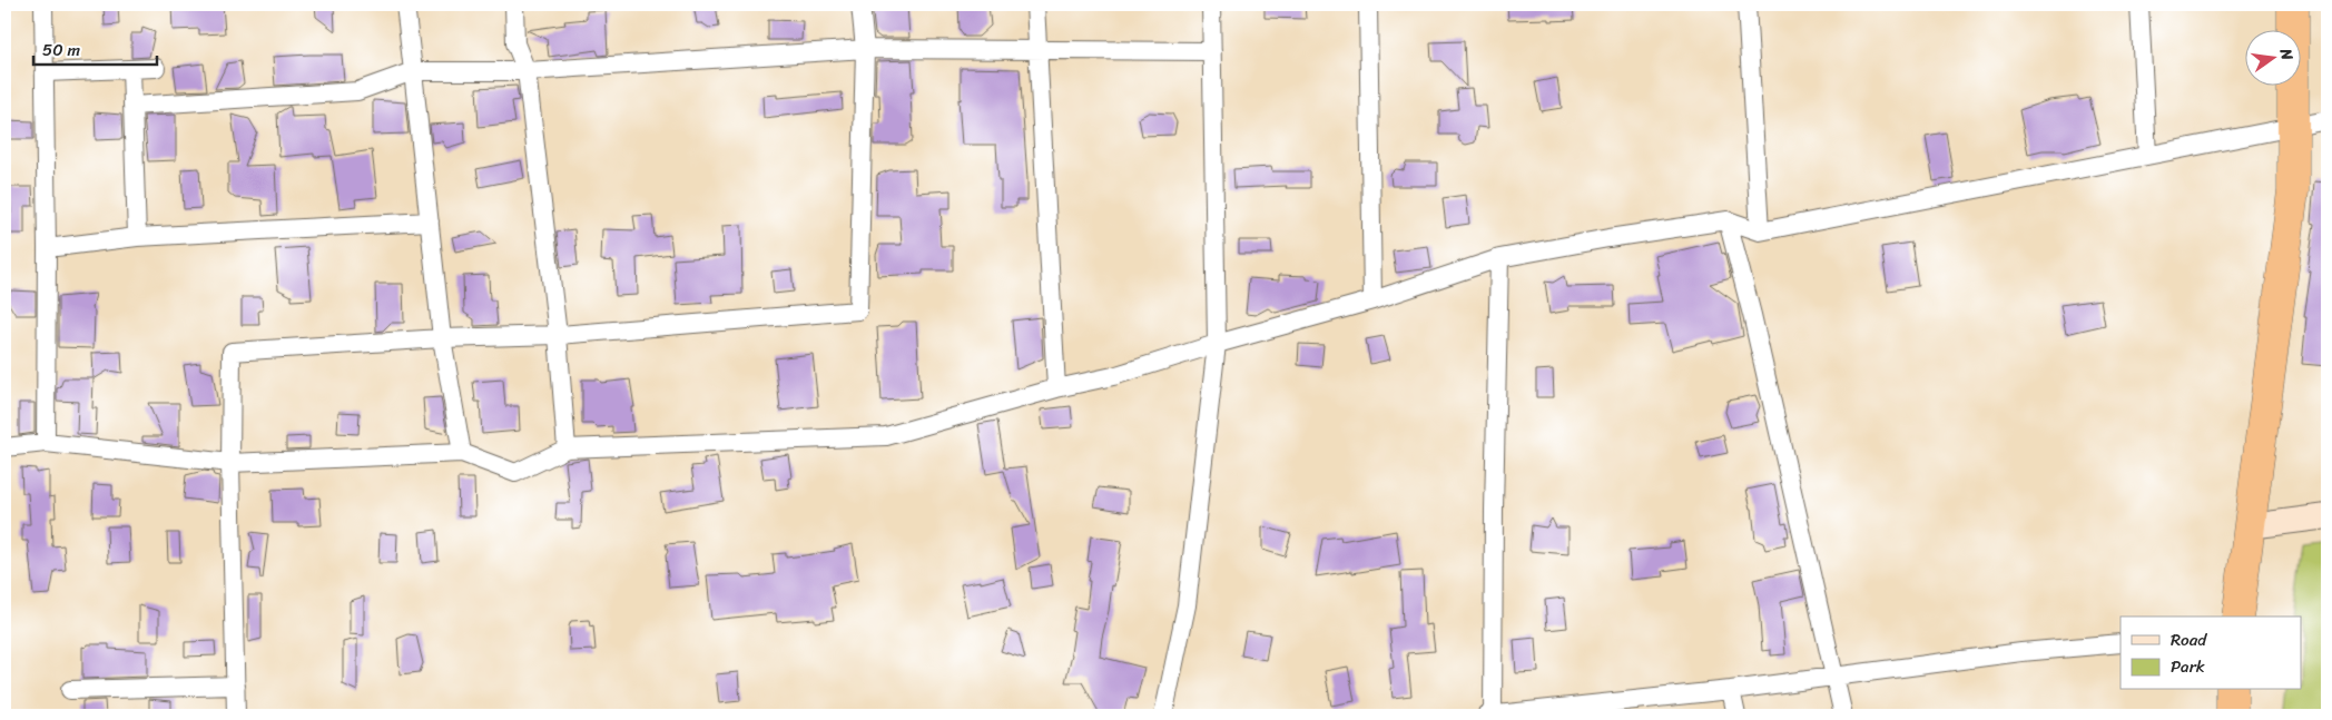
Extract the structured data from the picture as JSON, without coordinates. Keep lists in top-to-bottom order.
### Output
{
  "legend": ["Road", "Park"],
  "scale_bar": "50 m",
  "north": "right"
}
